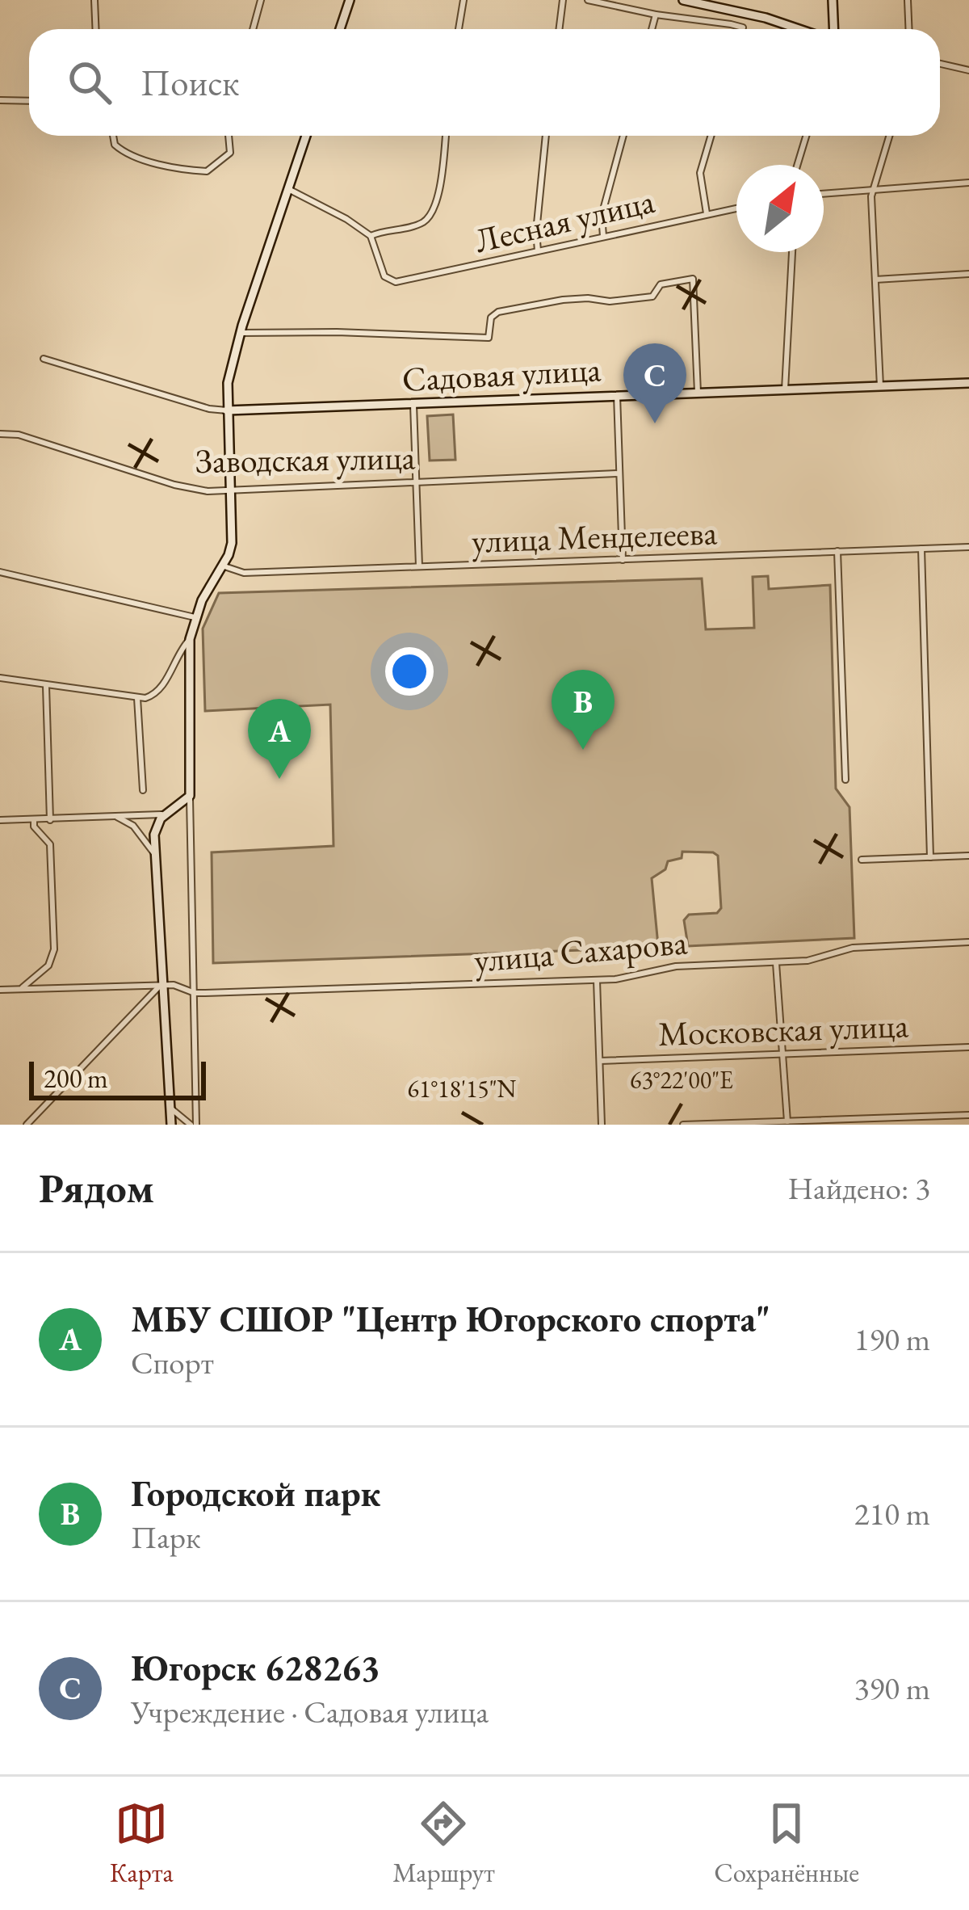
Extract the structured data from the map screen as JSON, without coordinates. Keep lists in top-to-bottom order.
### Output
{
  "streets": {
    "street": [
      "Лесная улица",
      "Садовая улица",
      "Заводская улица",
      "улица Менделеева",
      "улица Сахарова",
      "Московская улица"
    ]
  },
  "scale_bar": "200 m",
  "north": "top right",
  "page": {
    "search": "Поиск",
    "pins": ["C", "B", "A"],
    "scale": "200 m",
    "heading": ["Рядом", "Найдено: 3"],
    "list": [
      {
        "mark": "A",
        "name": "МБУ СШОР \"Центр Югорского спорта\"",
        "note": "Спорт",
        "value": "190 m"
      },
      {
        "mark": "B",
        "name": "Городской парк",
        "note": "Парк",
        "value": "210 m"
      },
      {
        "mark": "C",
        "name": "Югорск 628263",
        "note": "Учреждение · Садовая улица",
        "value": "390 m"
      }
    ],
    "nav": ["Карта", "Маршрут", "Сохранённые"]
  },
  "coordinates": ["63°22'00\"E", "61°18'15\"N"]
}
